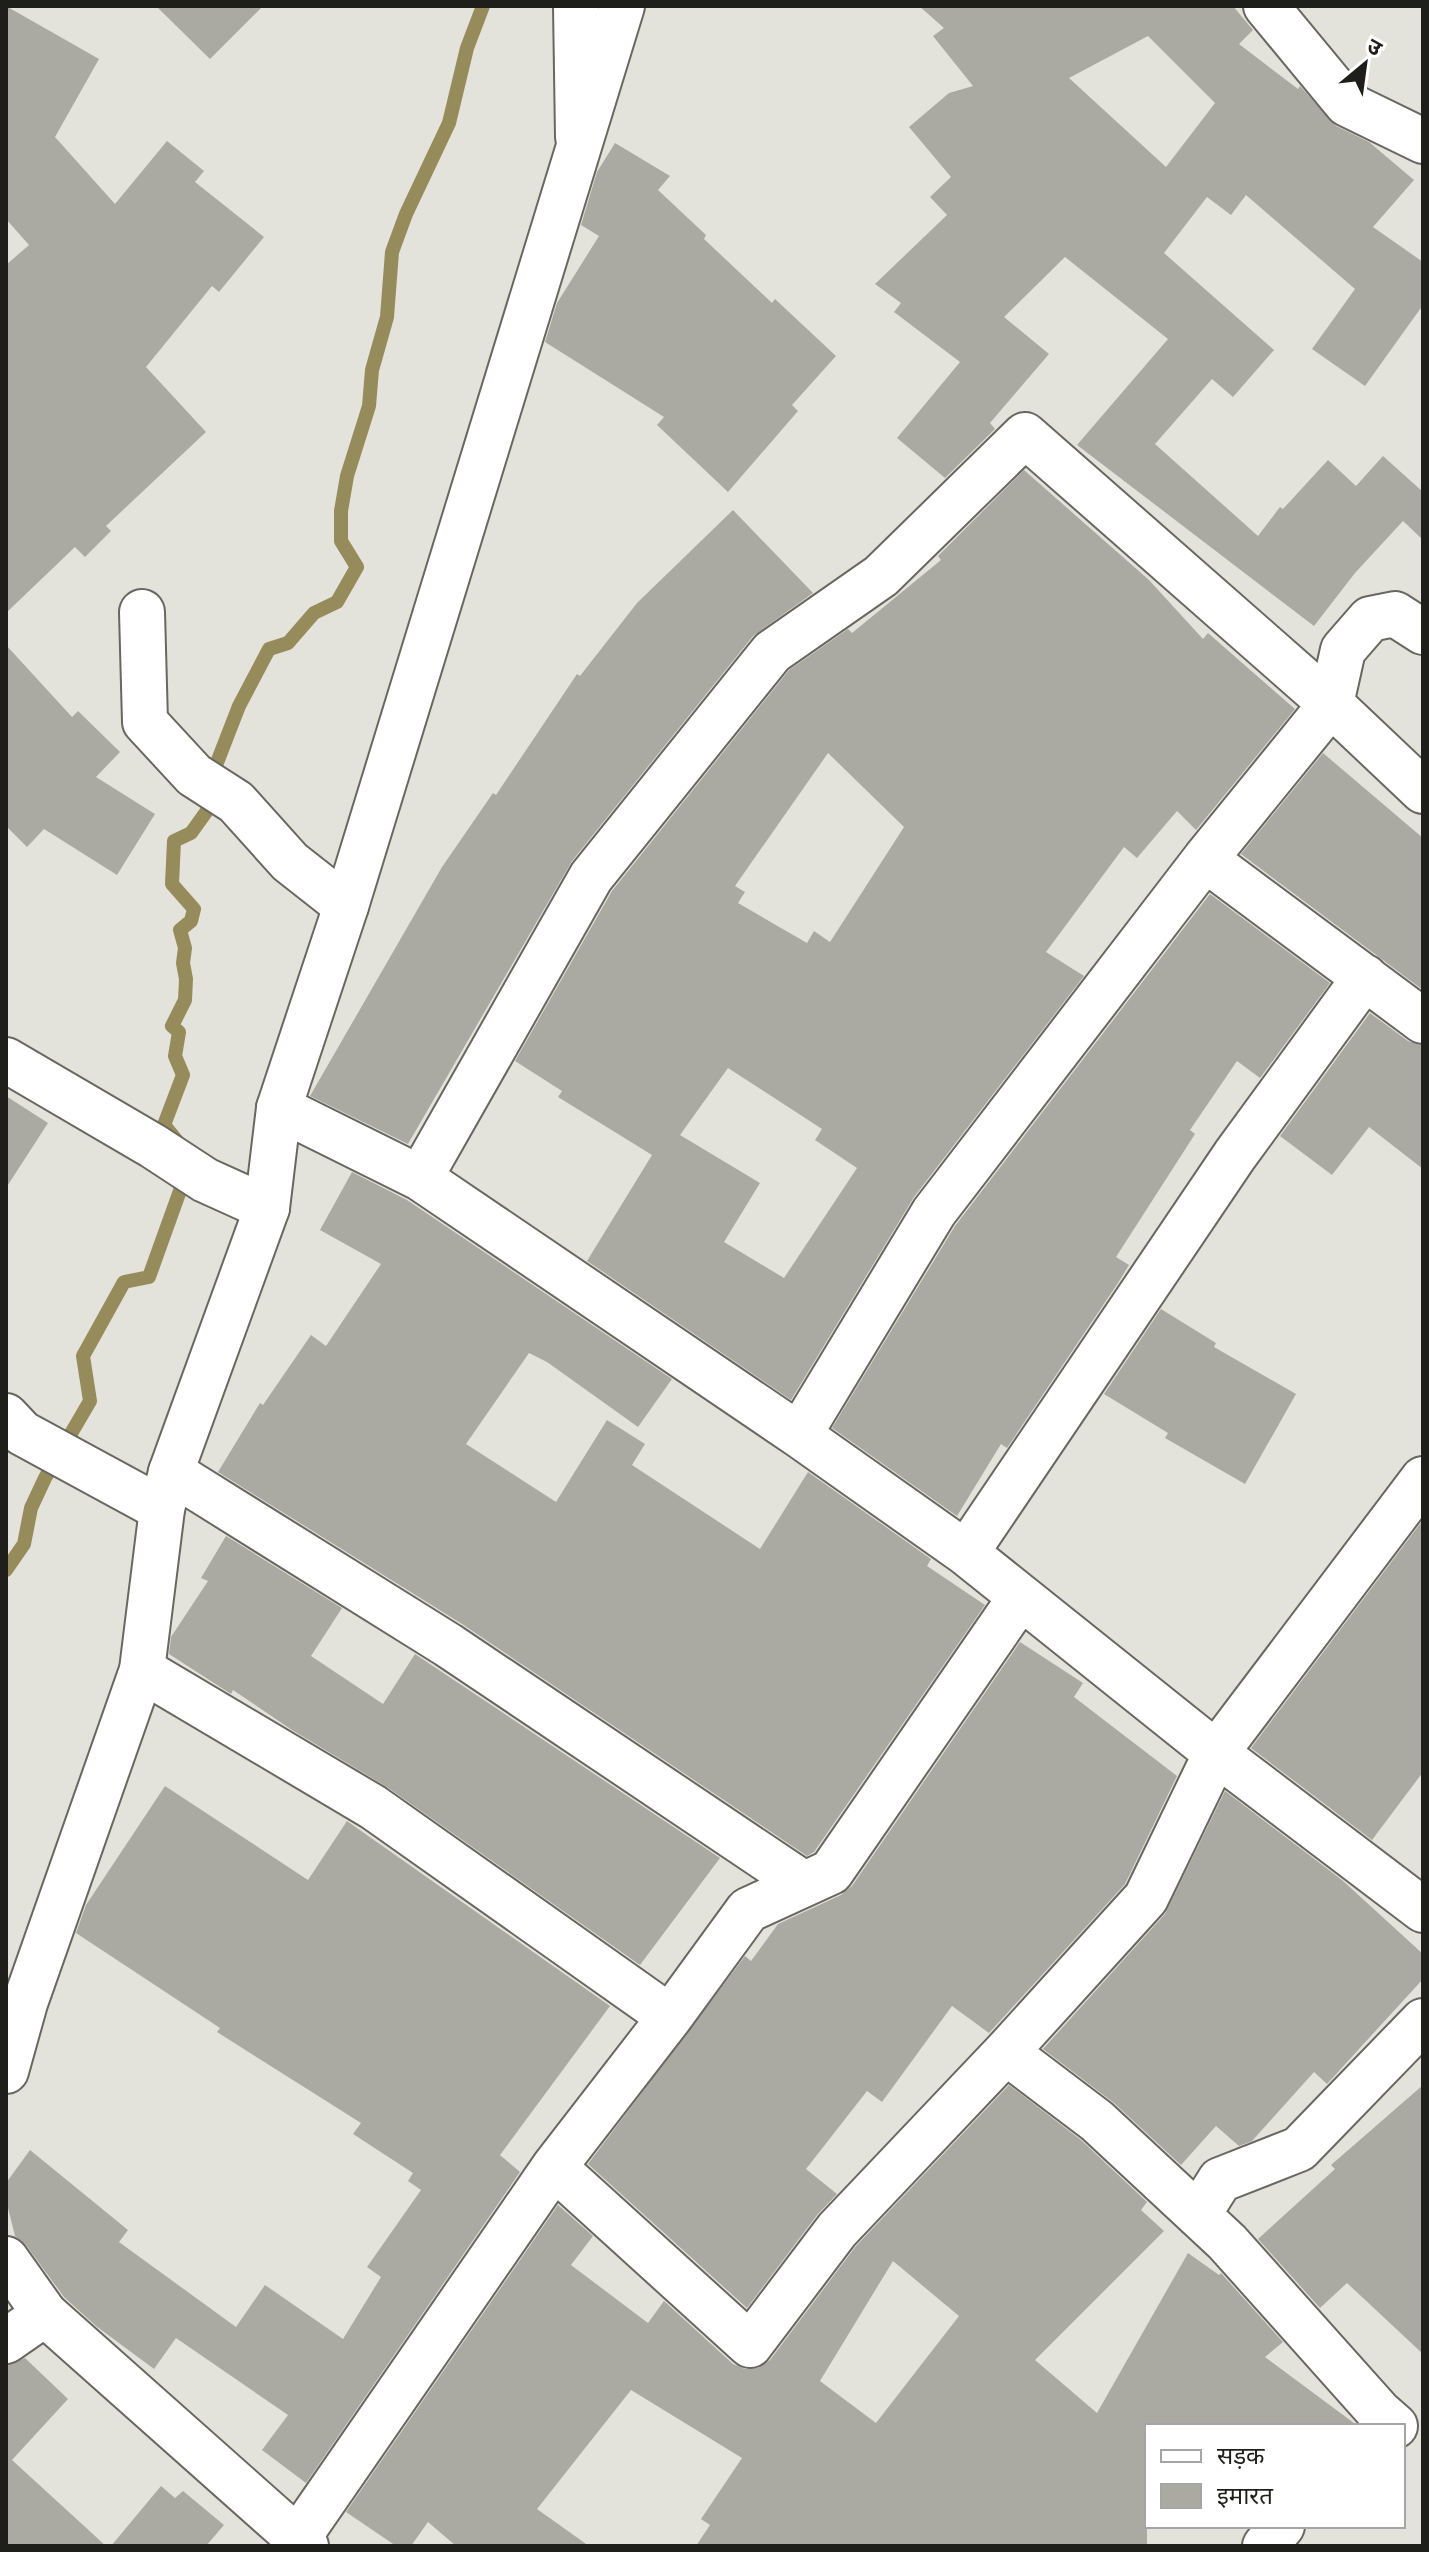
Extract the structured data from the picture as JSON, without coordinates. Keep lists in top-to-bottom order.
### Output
{
  "legend": ["सड़क", "इमारत"],
  "north": "top right"
}
